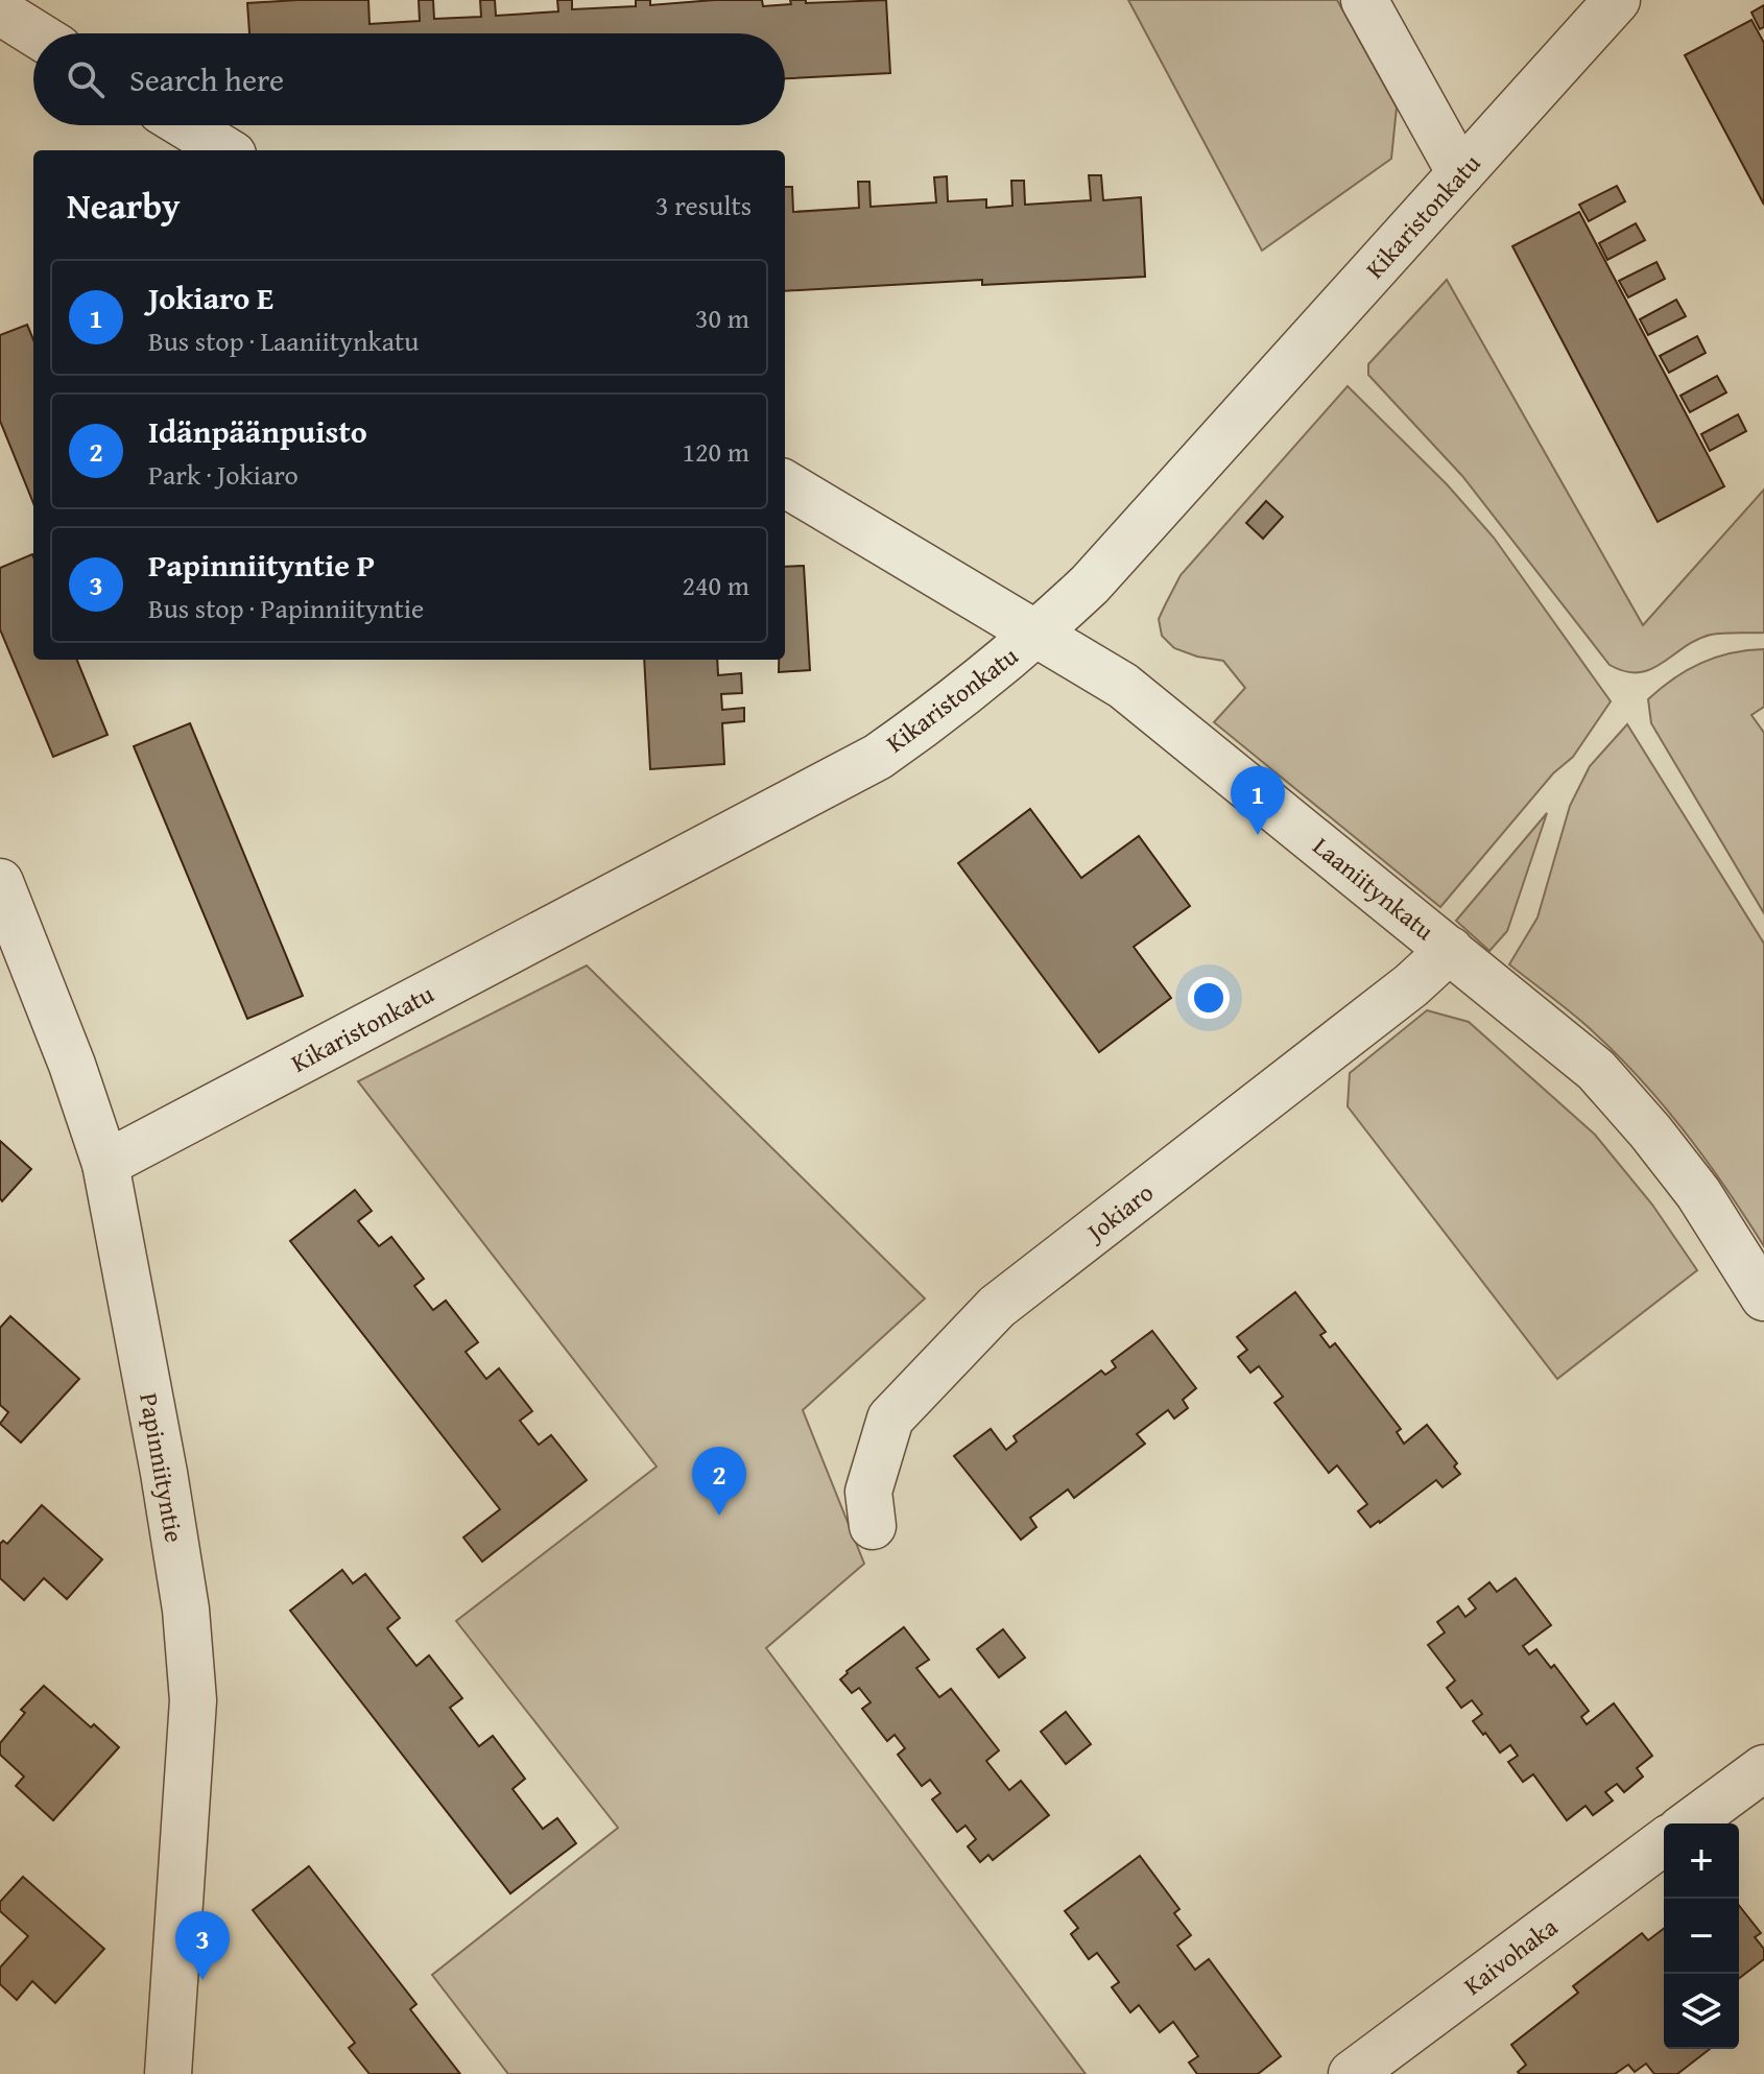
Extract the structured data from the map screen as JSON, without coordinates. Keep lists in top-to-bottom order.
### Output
{
  "streets": {
    "street": [
      "Kikaristonkatu",
      "Laaniitynkatu",
      "Jokiaro",
      "Papinniityntie",
      "Kaivohaka"
    ]
  },
  "crossings": [
    ["Kikaristonkatu", "Laaniitynkatu"],
    ["Kikaristonkatu", "Papinniityntie"],
    ["Laaniitynkatu", "Jokiaro"]
  ],
  "page": {
    "search": "Search here",
    "heading": ["Nearby", "3 results"],
    "list": [
      {
        "mark": "1",
        "name": "Jokiaro E",
        "note": "Bus stop · Laaniitynkatu",
        "value": "30 m"
      },
      {
        "mark": "2",
        "name": "Idänpäänpuisto",
        "note": "Park · Jokiaro",
        "value": "120 m"
      },
      {
        "mark": "3",
        "name": "Papinniityntie P",
        "note": "Bus stop · Papinniityntie",
        "value": "240 m"
      }
    ],
    "pins": ["1", "2", "3"],
    "map_buttons": ["+", "−"]
  }
}
